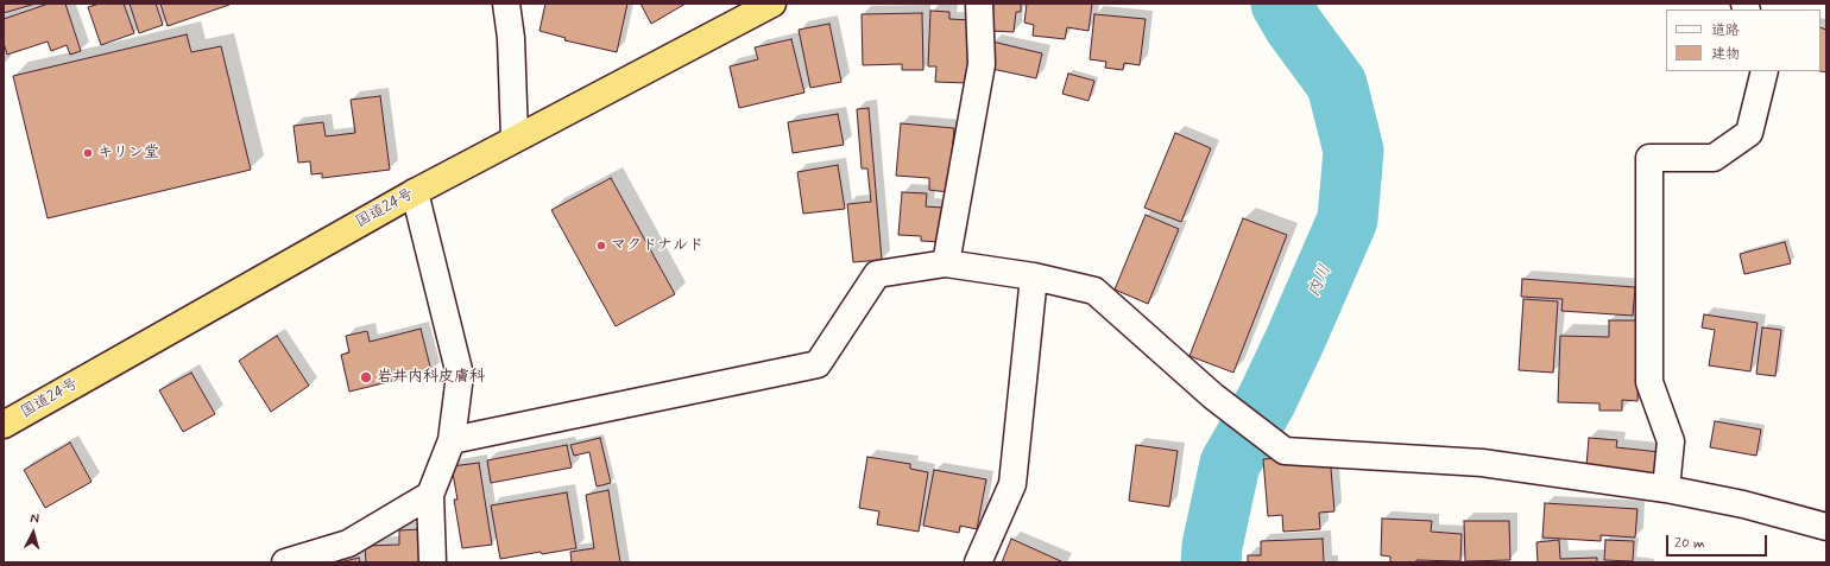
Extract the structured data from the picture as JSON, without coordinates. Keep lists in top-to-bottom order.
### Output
{
  "streets": {
    "highway": ["国道24号"]
  },
  "water": ["内川"],
  "places": ["キリン堂", "マクドナルド", "岩井内科皮膚科"],
  "legend": ["道路", "建物"],
  "scale_bar": "20 m",
  "north": "top"
}
